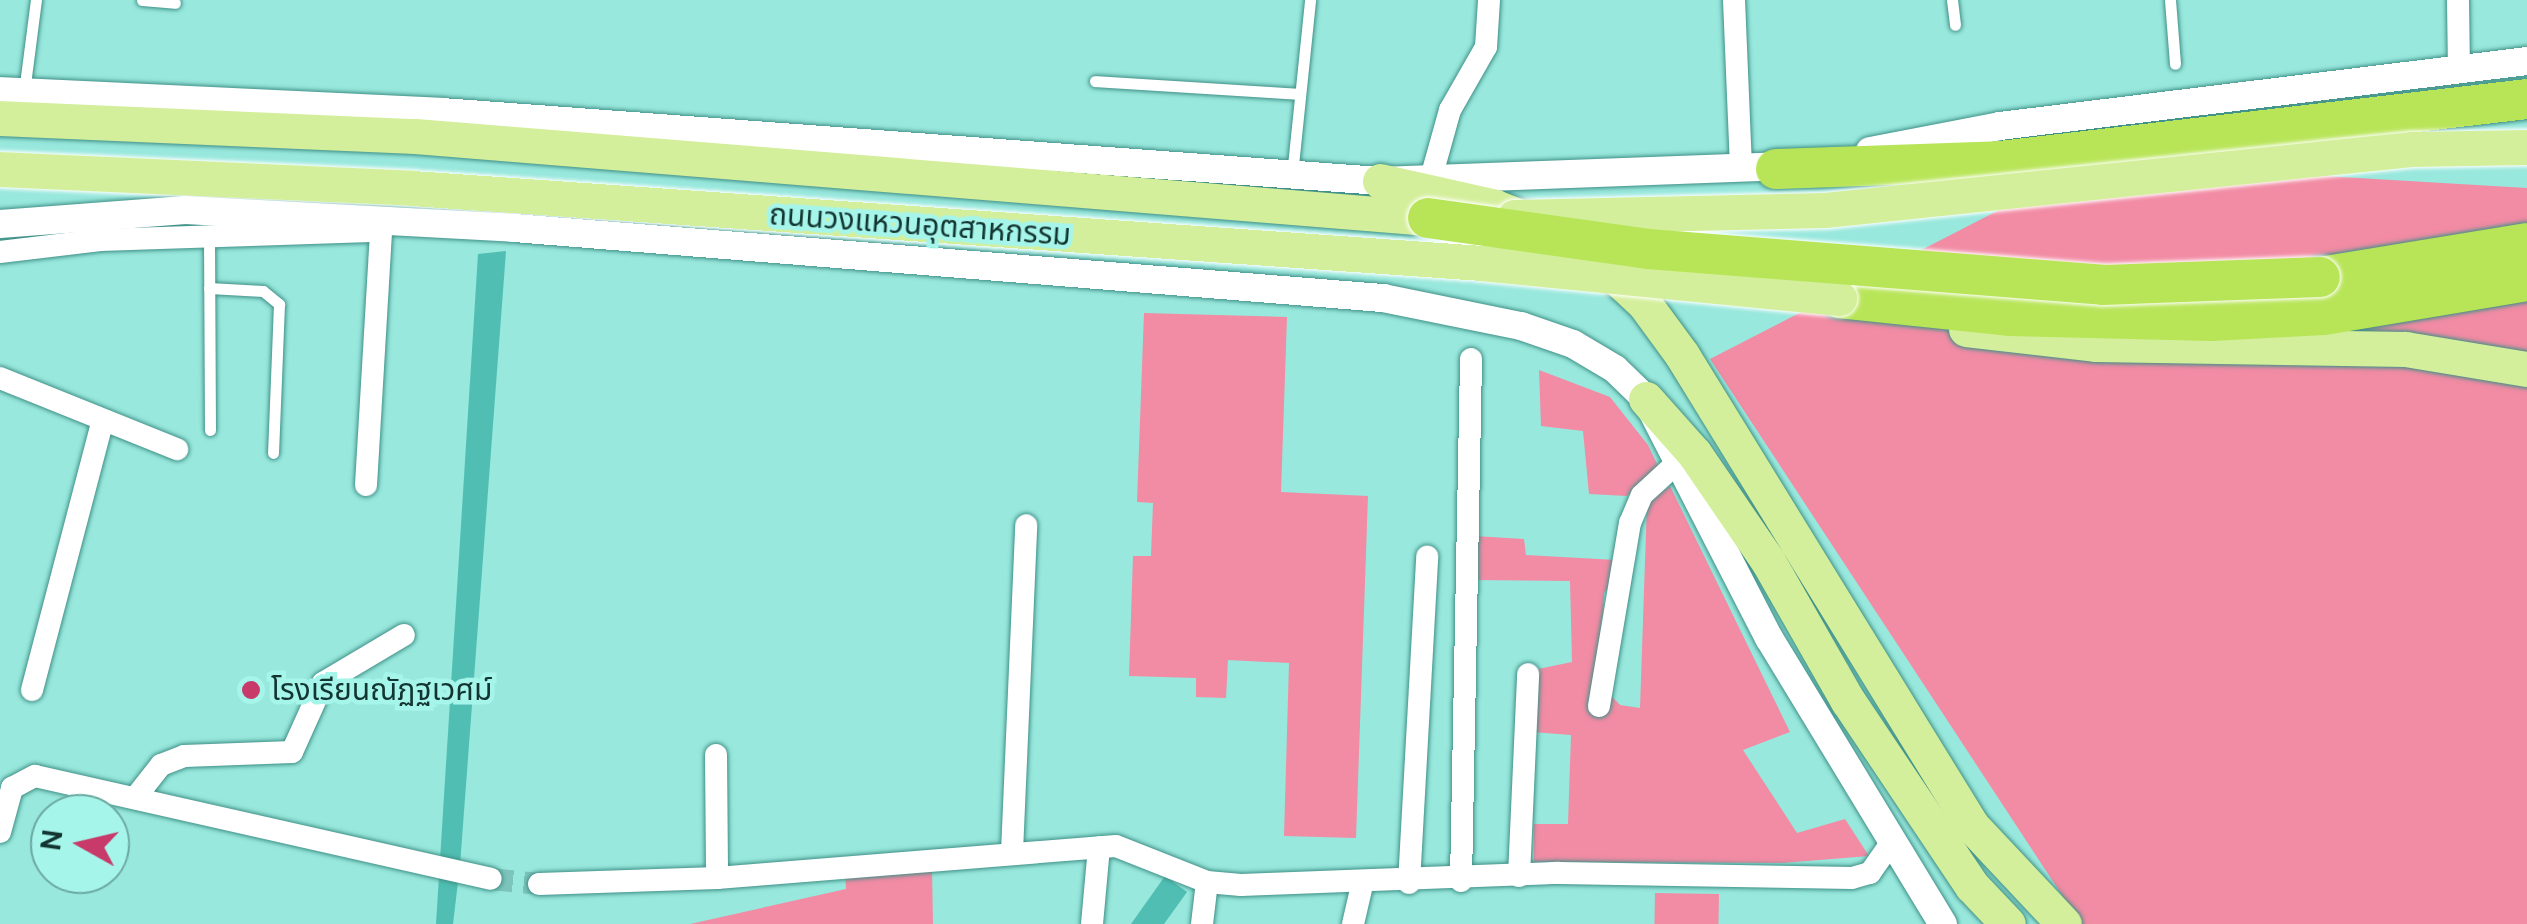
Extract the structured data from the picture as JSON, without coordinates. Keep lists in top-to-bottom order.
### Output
{
  "streets": {
    "main road": ["ถนนวงแหวนอุตสาหกรรม"]
  },
  "places": ["โรงเรียนณัฏฐเวศม์"],
  "north": "left"
}
